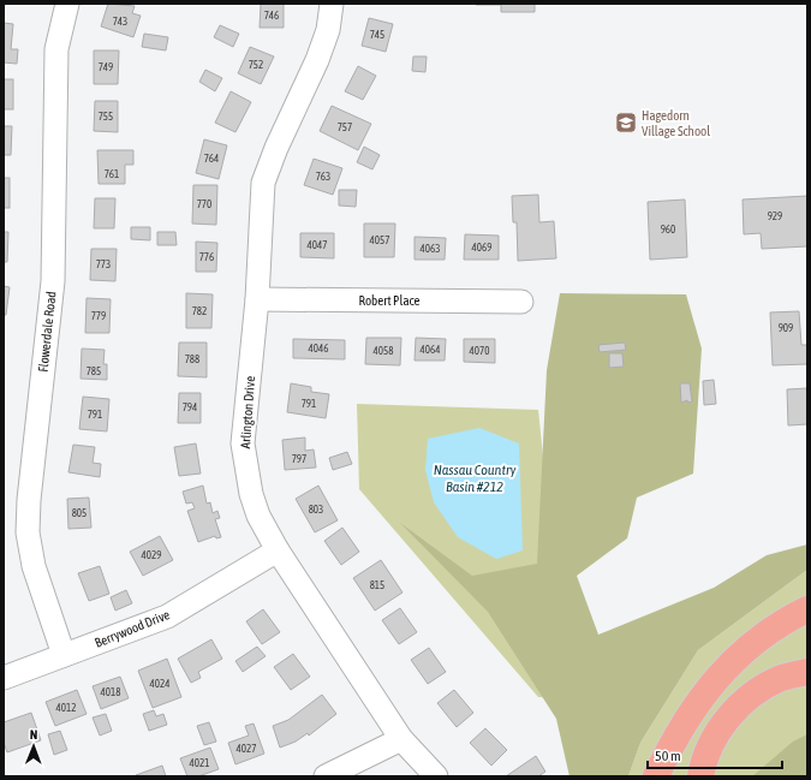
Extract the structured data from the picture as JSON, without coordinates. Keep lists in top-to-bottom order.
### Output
{
  "streets": {
    "street": [
      "Robert Place",
      "Flowerdale Road",
      "Arlington Drive",
      "Berrywood Drive"
    ]
  },
  "crossings": [
    ["Robert Place", "Arlington Drive"],
    ["Flowerdale Road", "Berrywood Drive"],
    ["Arlington Drive", "Berrywood Drive"]
  ],
  "water": ["Nassau Country Basin #212"],
  "places": {
    "school or university": ["Hagedorn Village School"]
  },
  "house_numbers": [
    "746",
    "743",
    "745",
    "752",
    "749",
    "755",
    "757",
    "764",
    "761",
    "763",
    "770",
    "929",
    "960",
    "4057",
    "4047",
    "4069",
    "4063",
    "776",
    "773",
    "782",
    "779",
    "909",
    "4046",
    "4064",
    "4058",
    "4070",
    "788",
    "785",
    "791",
    "794",
    "791",
    "797",
    "803",
    "805",
    "4029",
    "815",
    "4024",
    "4018",
    "4012",
    "4027",
    "4021"
  ],
  "scale_bar": "50 m",
  "north": "top"
}
